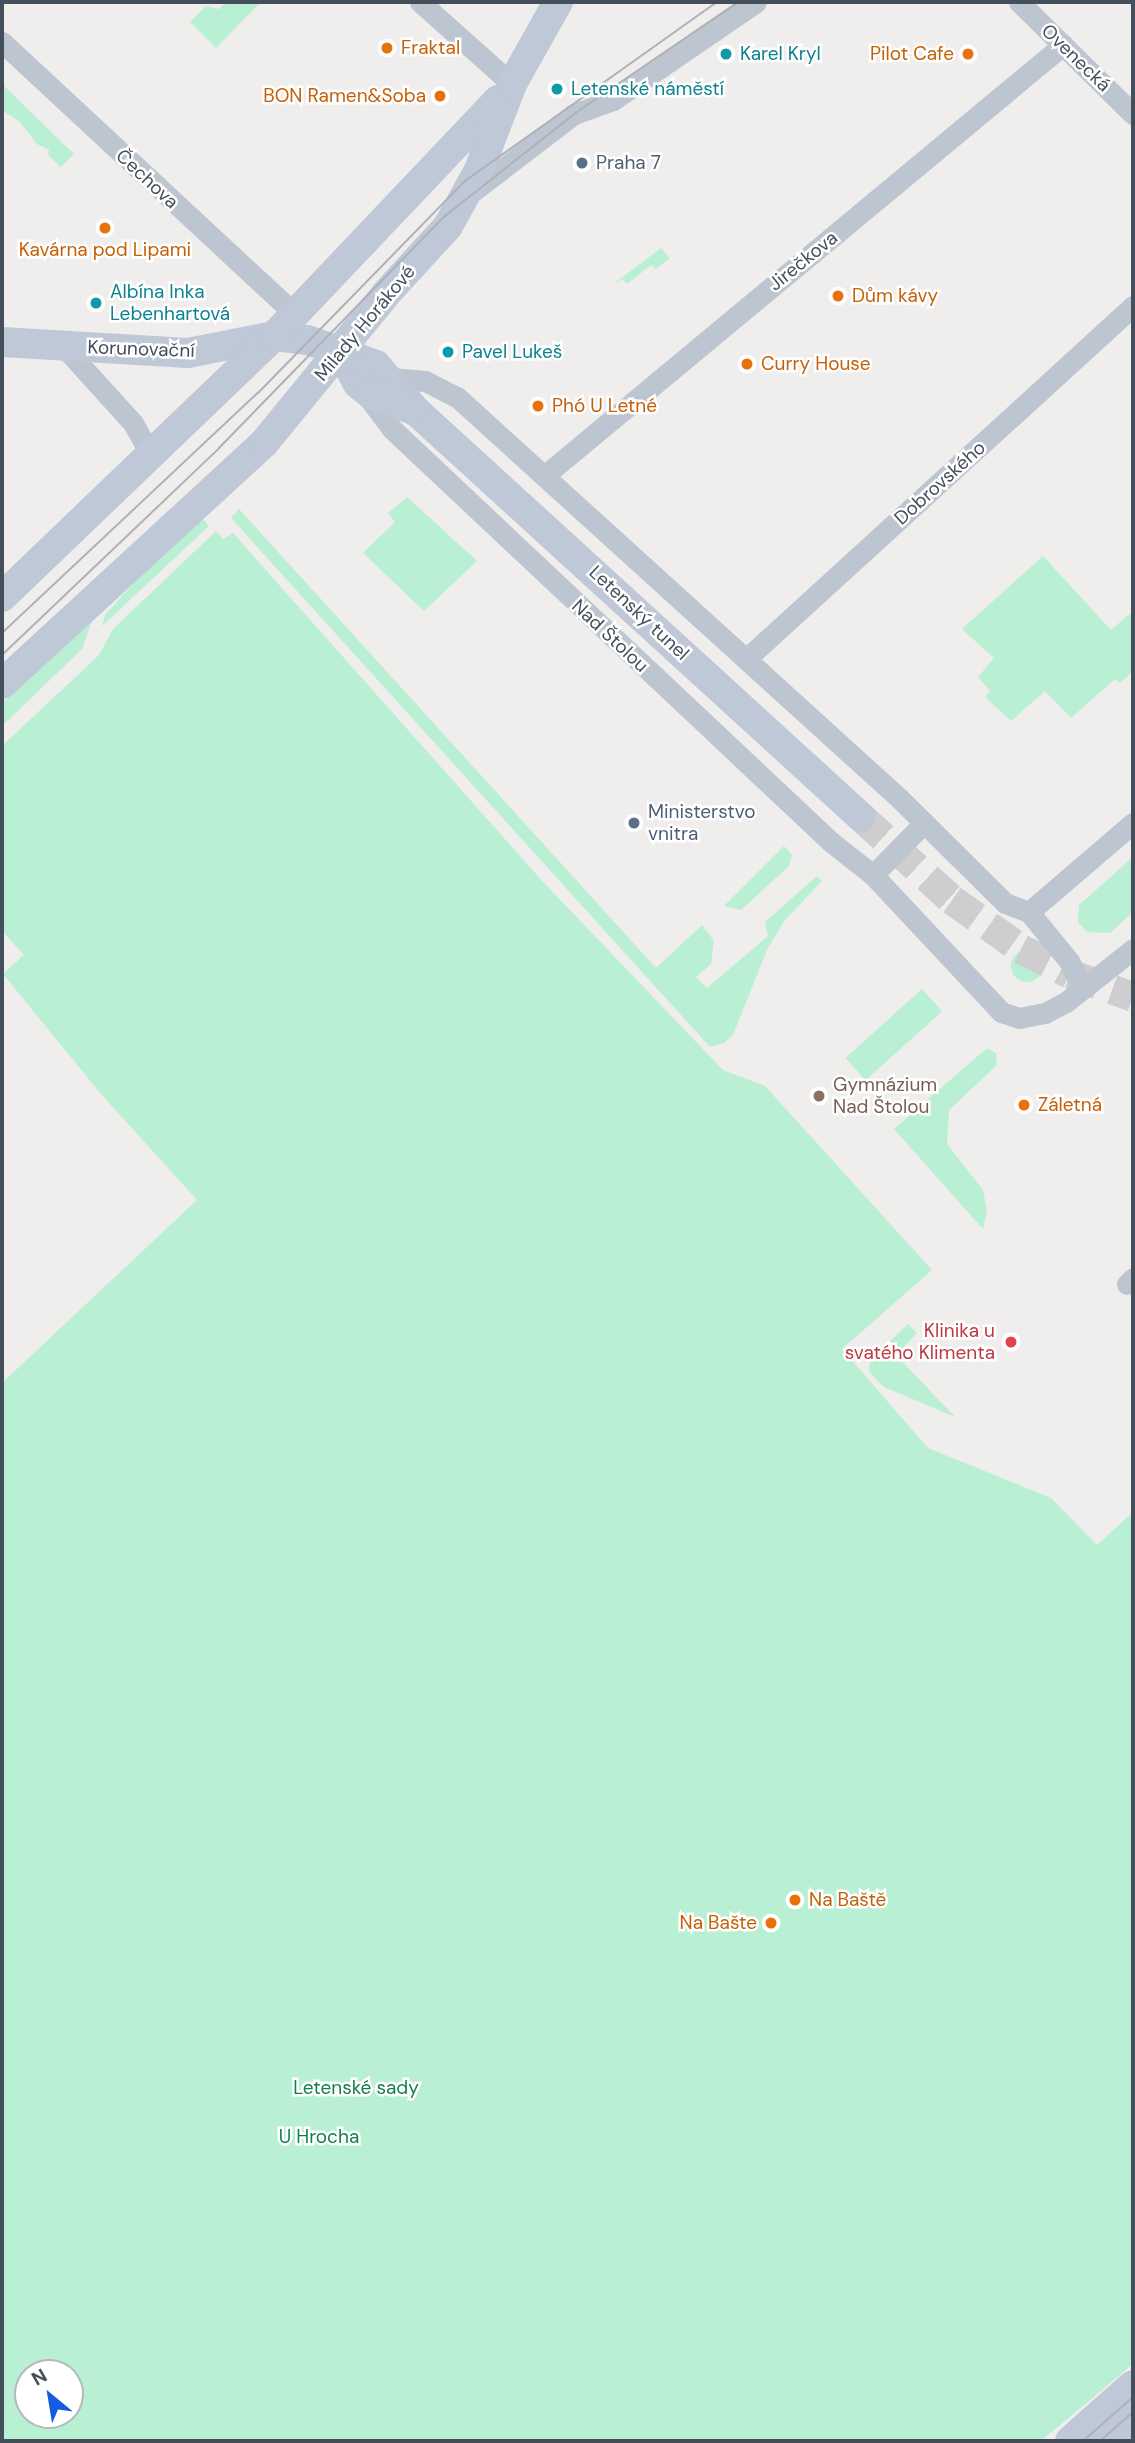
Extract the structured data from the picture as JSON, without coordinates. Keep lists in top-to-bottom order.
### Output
{
  "streets": {
    "main road": ["Milady Horákové", "Korunovační", "Letenský tunel"],
    "street": [
      "Ovenecká",
      "Čechova",
      "Jirečkova",
      "Dobrovského",
      "Nad Štolou"
    ]
  },
  "crossings": [
    ["Ovenecká", "Jirečkova"],
    ["Milady Horákové", "Korunovační"],
    ["Milady Horákové", "Letenský tunel"],
    ["Korunovační", "Letenský tunel"],
    ["Letenský tunel", "Nad Štolou"]
  ],
  "parks": ["Letenské sady", "U Hrocha"],
  "places": [
    "Fraktal",
    "Karel Kryl",
    "Pilot Cafe",
    "Letenské náměstí",
    "BON Ramen&Soba",
    "Praha 7",
    "Kavárna pod Lipami",
    "Dům kávy",
    "Albína Inka Lebenhartová",
    "Pavel Lukeš",
    "Curry House",
    "Phó U Letné",
    "Ministerstvo vnitra",
    "Gymnázium Nad Štolou",
    "Záletná",
    "Klinika u svatého Klimenta",
    "Na Baště",
    "Na Bašte"
  ],
  "north": "top left"
}
